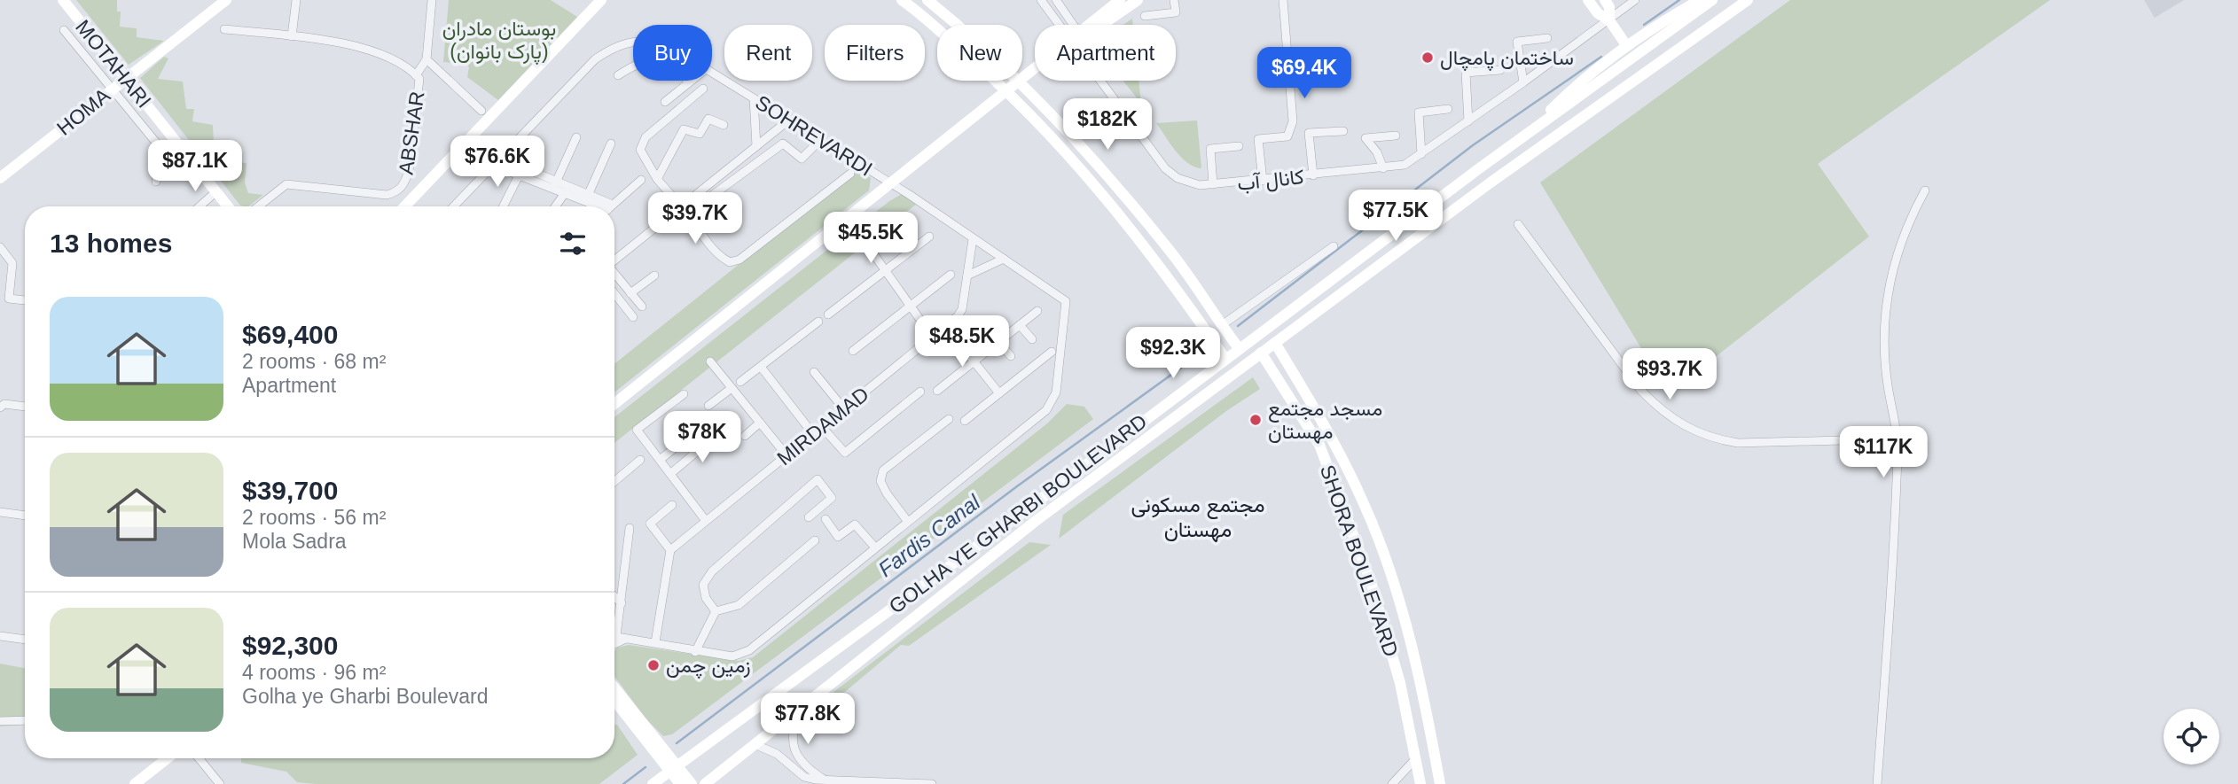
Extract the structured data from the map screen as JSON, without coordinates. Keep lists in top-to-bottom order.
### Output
{
  "streets": {
    "main road": [
      "MOTAHARI",
      "HOMA",
      "GOLHA YE GHARBI BOULEVARD",
      "SHORA BOULEVARD"
    ],
    "street": [
      "ABSHAR",
      "SOHREVARDI",
      "کانال آب",
      "MIRDAMAD"
    ]
  },
  "crossings": [
    ["MOTAHARI", "HOMA"],
    ["SOHREVARDI", "MIRDAMAD"],
    ["GOLHA YE GHARBI BOULEVARD", "SHORA BOULEVARD"]
  ],
  "districts": ["مجتمع مسکونی مهستان"],
  "water": ["Fardis Canal"],
  "parks": ["بوستان مادران (پارک بانوان)"],
  "places": ["ساختمان پامچال", "مسجد مجتمع مهستان", "زمین چمن"],
  "page": {
    "chip": [
      "Buy",
      "Rent",
      "Filters",
      "New",
      "Apartment"
    ],
    "price": [
      "$69.4K",
      "$182K",
      "$76.6K",
      "$87.1K",
      "$77.5K",
      "$39.7K",
      "$45.5K",
      "$48.5K",
      "$92.3K",
      "$93.7K",
      "$78K",
      "$117K",
      "$77.8K"
    ],
    "heading": "13 homes",
    "list": [
      {
        "name": "$69,400",
        "note": "2 rooms · 68 m² · Apartment"
      },
      {
        "name": "$39,700",
        "note": "2 rooms · 56 m² · Mola Sadra"
      },
      {
        "name": "$92,300",
        "note": "4 rooms · 96 m² · Golha ye Gharbi Boulevard"
      }
    ]
  }
}
